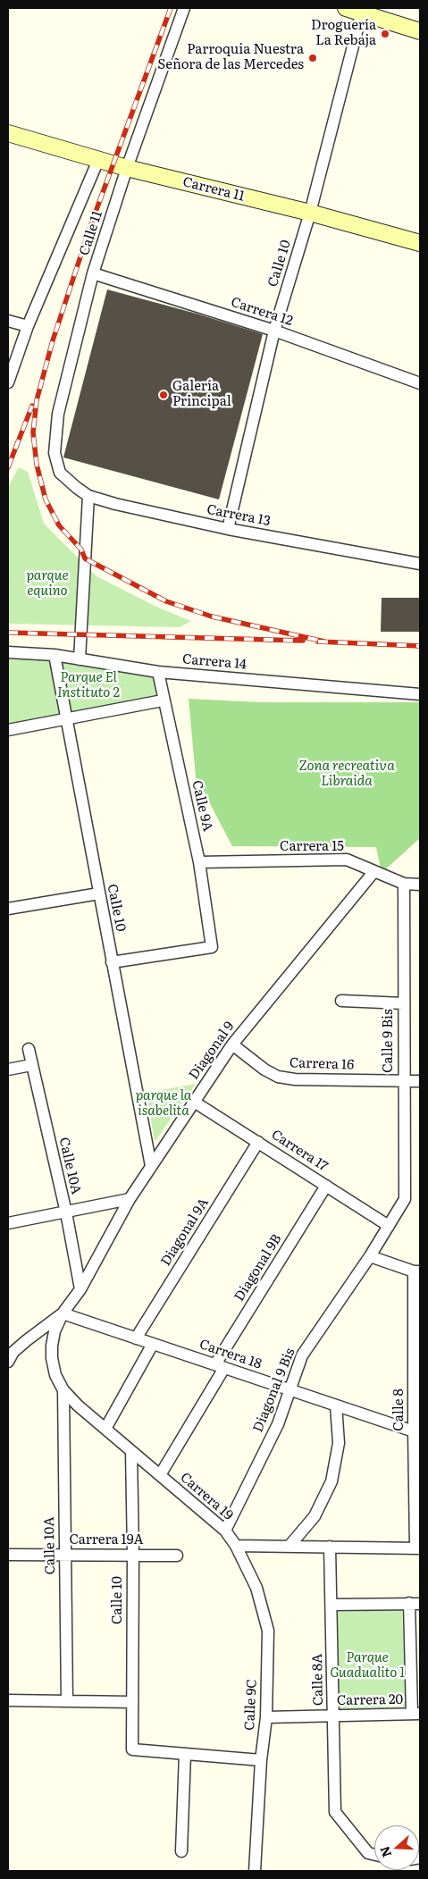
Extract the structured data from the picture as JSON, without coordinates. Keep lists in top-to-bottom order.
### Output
{
  "streets": {
    "street": [
      "Carrera 11",
      "Calle 11",
      "Calle 10",
      "Carrera 12",
      "Carrera 13",
      "Carrera 14",
      "Calle 9A",
      "Carrera 15",
      "Calle 9 Bis",
      "Diagonal 9",
      "Carrera 16",
      "Carrera 17",
      "Calle 10A",
      "Diagonal 9A",
      "Diagonal 9B",
      "Carrera 18",
      "Diagonal 9 Bis",
      "Calle 8",
      "Carrera 19",
      "Carrera 19A",
      "Calle 8A",
      "Carrera 20",
      "Calle 9C"
    ]
  },
  "crossings": [
    ["Carrera 11", "Calle 11"],
    ["Carrera 11", "Calle 10"],
    ["Calle 11", "Carrera 12"],
    ["Calle 11", "Carrera 13"],
    ["Calle 10", "Carrera 12"],
    ["Calle 10", "Carrera 13"],
    ["Calle 10", "Carrera 14"],
    ["Calle 10", "Calle 9A"],
    ["Calle 10", "Diagonal 9"],
    ["Calle 10", "Carrera 19"],
    ["Calle 10", "Carrera 19A"],
    ["Carrera 14", "Calle 9A"],
    ["Calle 9A", "Carrera 15"],
    ["Carrera 15", "Calle 9 Bis"],
    ["Carrera 15", "Diagonal 9"],
    ["Calle 9 Bis", "Carrera 16"],
    ["Calle 9 Bis", "Diagonal 9 Bis"],
    ["Diagonal 9", "Carrera 16"],
    ["Diagonal 9", "Carrera 17"],
    ["Diagonal 9", "Calle 10A"],
    ["Diagonal 9", "Carrera 18"],
    ["Diagonal 9", "Carrera 19"],
    ["Carrera 17", "Diagonal 9A"],
    ["Carrera 17", "Diagonal 9B"],
    ["Carrera 17", "Diagonal 9 Bis"],
    ["Calle 10A", "Carrera 19"],
    ["Calle 10A", "Carrera 19A"],
    ["Diagonal 9A", "Carrera 18"],
    ["Diagonal 9B", "Carrera 18"],
    ["Diagonal 9B", "Carrera 19"],
    ["Carrera 18", "Diagonal 9 Bis"],
    ["Carrera 18", "Calle 8"],
    ["Diagonal 9 Bis", "Carrera 19"],
    ["Carrera 19", "Calle 9C"],
    ["Calle 8A", "Carrera 20"],
    ["Carrera 20", "Calle 9C"]
  ],
  "parks": [
    "parque equino",
    "Parque El Instituto 2",
    "Zona recreativa Libraida",
    "parque la isabelita",
    "Parque Guadualito 1"
  ],
  "places": ["Droguería La Rebaja", "Parroquia Nuestra Señora de las Mercedes", "Galería Principal"],
  "north": "left"
}
